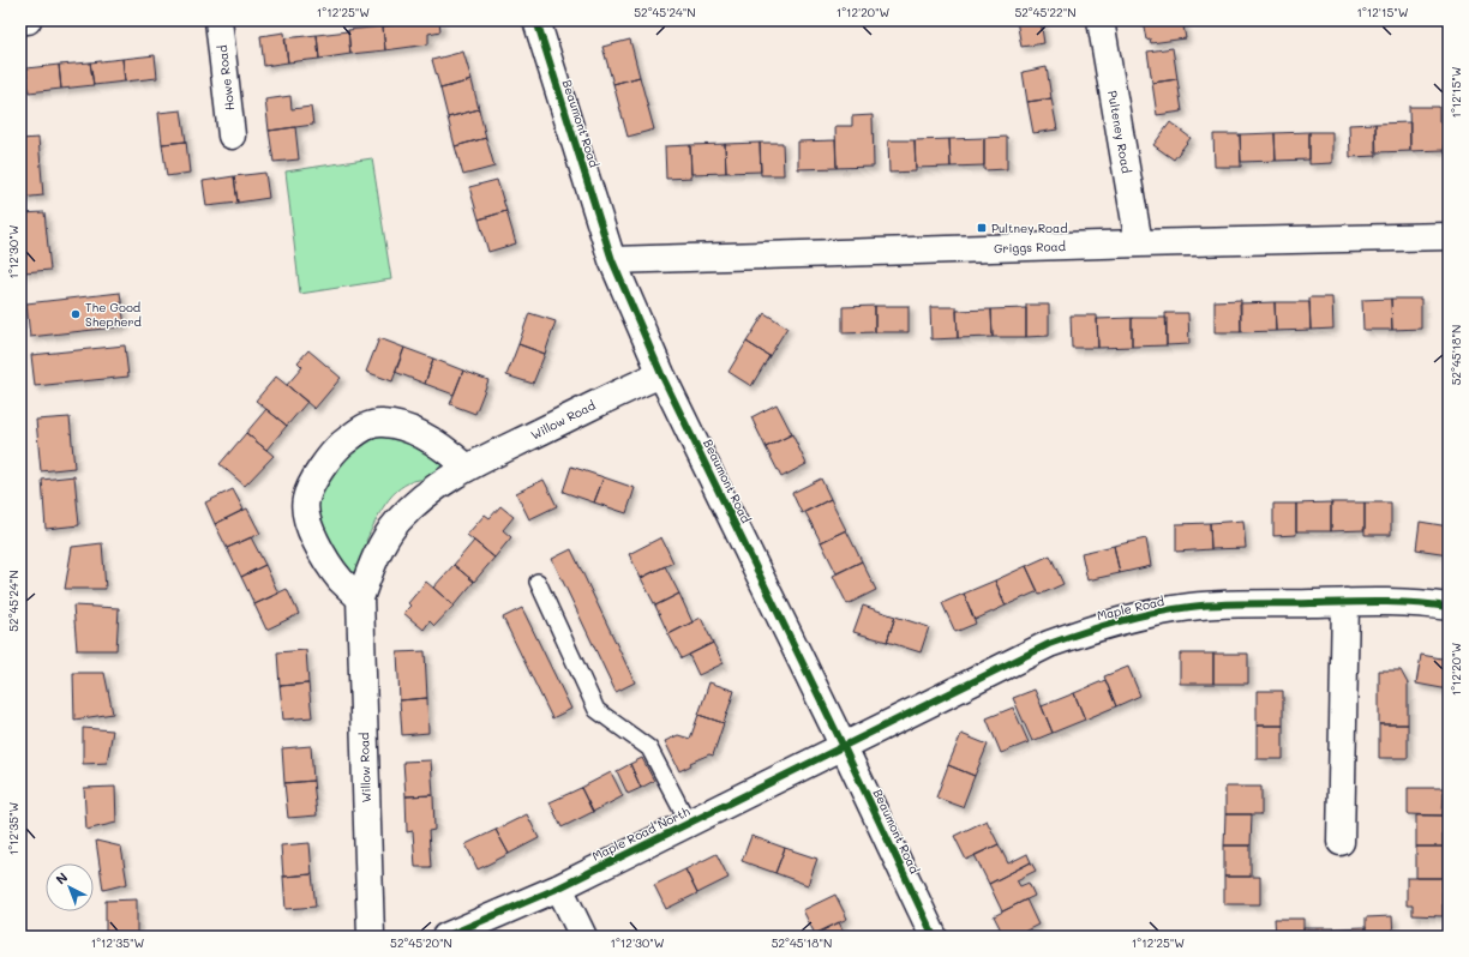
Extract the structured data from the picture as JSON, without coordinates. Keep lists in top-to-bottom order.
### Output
{
  "streets": {
    "street": [
      "Howe Road",
      "Beaumont Road",
      "Pulteney Road",
      "Griggs Road",
      "Willow Road",
      "Maple Road",
      "Maple Road North"
    ]
  },
  "crossings": [
    ["Beaumont Road", "Griggs Road"],
    ["Beaumont Road", "Willow Road"],
    ["Beaumont Road", "Maple Road"],
    ["Beaumont Road", "Maple Road North"],
    ["Pulteney Road", "Griggs Road"],
    ["Maple Road", "Maple Road North"]
  ],
  "places": {
    "transit": ["Pultney Road"],
    "other": ["The Good Shepherd"]
  },
  "north": "top left",
  "coordinates": [
    "1°12'25\"W",
    "52°45'24\"N",
    "1°12'20\"W",
    "52°45'22\"N",
    "1°12'15\"W",
    "1°12'30\"W",
    "52°45'18\"N",
    "1°12'35\"W",
    "52°45'20\"N"
  ]
}
